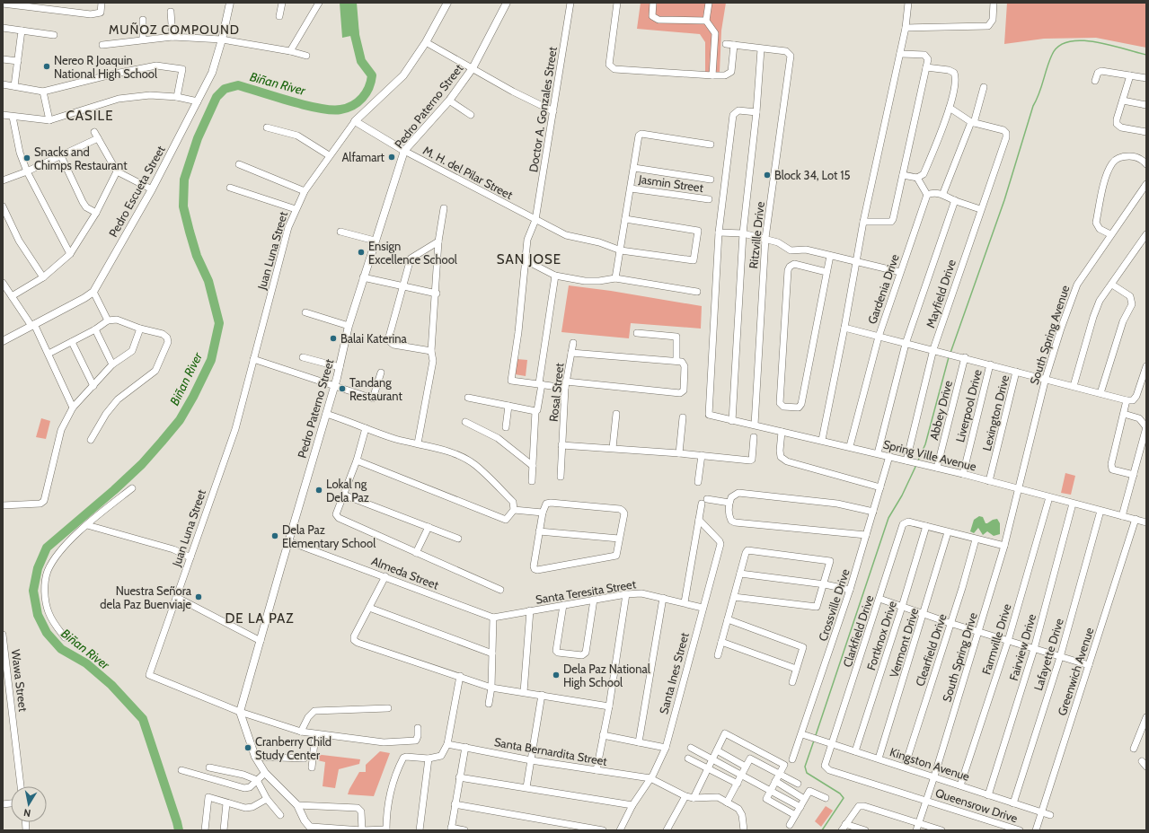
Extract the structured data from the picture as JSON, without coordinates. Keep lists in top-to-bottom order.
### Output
{
  "streets": {
    "street": [
      "Pedro Paterno Street",
      "Doctor A. Gonzales Street",
      "M. H. del Pilar Street",
      "Jasmin Street",
      "Pedro Escueta Street",
      "Ritzville Drive",
      "Juan Luna Street",
      "Gardenia Drive",
      "Mayfield Drive",
      "South Spring Avenue",
      "Rosal Street",
      "Liverpool Drive",
      "Abbey Drive",
      "Lexington Drive",
      "Spring Ville Avenue",
      "Almeda Street",
      "Santa Teresita Street",
      "Crossville Drive",
      "Clarkfield Drive",
      "Fortknox Drive",
      "Farmville Drive",
      "Vermont Drive",
      "Fairview Drive",
      "Clearfield Drive",
      "Lafayette Drive",
      "South Spring Drive",
      "Greenwich Avenue",
      "Santa Ines Street",
      "Wawa Street",
      "Santa Bernardita Street",
      "Kingston Avenue",
      "Queensrow Drive"
    ]
  },
  "crossings": [
    ["Pedro Paterno Street", "M. H. del Pilar Street"],
    ["Pedro Paterno Street", "Juan Luna Street"],
    ["Pedro Paterno Street", "Almeda Street"],
    ["Doctor A. Gonzales Street", "M. H. del Pilar Street"],
    ["M. H. del Pilar Street", "Juan Luna Street"],
    ["Ritzville Drive", "Spring Ville Avenue"],
    ["Gardenia Drive", "Spring Ville Avenue"],
    ["Mayfield Drive", "Spring Ville Avenue"],
    ["South Spring Avenue", "Spring Ville Avenue"],
    ["South Spring Avenue", "South Spring Drive"],
    ["Liverpool Drive", "Spring Ville Avenue"],
    ["Abbey Drive", "Spring Ville Avenue"],
    ["Lexington Drive", "Spring Ville Avenue"],
    ["Spring Ville Avenue", "Crossville Drive"],
    ["Spring Ville Avenue", "Farmville Drive"],
    ["Spring Ville Avenue", "Fairview Drive"],
    ["Spring Ville Avenue", "Lafayette Drive"],
    ["Spring Ville Avenue", "South Spring Drive"],
    ["Spring Ville Avenue", "Greenwich Avenue"],
    ["Almeda Street", "Santa Teresita Street"],
    ["Santa Teresita Street", "Santa Ines Street"],
    ["Crossville Drive", "Kingston Avenue"],
    ["Clarkfield Drive", "Fortknox Drive"],
    ["Clarkfield Drive", "South Spring Drive"],
    ["Clarkfield Drive", "Kingston Avenue"],
    ["Clarkfield Drive", "Queensrow Drive"],
    ["Fortknox Drive", "Kingston Avenue"],
    ["Farmville Drive", "Kingston Avenue"],
    ["Vermont Drive", "Kingston Avenue"],
    ["Fairview Drive", "Kingston Avenue"],
    ["Clearfield Drive", "Kingston Avenue"],
    ["Lafayette Drive", "Kingston Avenue"],
    ["South Spring Drive", "Kingston Avenue"],
    ["South Spring Drive", "Queensrow Drive"],
    ["Greenwich Avenue", "Kingston Avenue"],
    ["Santa Ines Street", "Santa Bernardita Street"]
  ],
  "districts": [
    "MUÑOZ COMPOUND",
    "CASILE",
    "SAN JOSE",
    "DE LA PAZ"
  ],
  "water": ["Biñan River"],
  "places": [
    "Nereo R Joaquin National High School",
    "Alfamart",
    "Snacks and Chimps Restaurant",
    "Block 34, Lot 15",
    "Ensign Excellence School",
    "Balai Katerina",
    "Tandang Restaurant",
    "Lokal ng Dela Paz",
    "Dela Paz Elementary School",
    "Nuestra Señora dela Paz Buenviaje",
    "Dela Paz National High School",
    "Cranberry Child Study Center"
  ],
  "north": "bottom"
}
